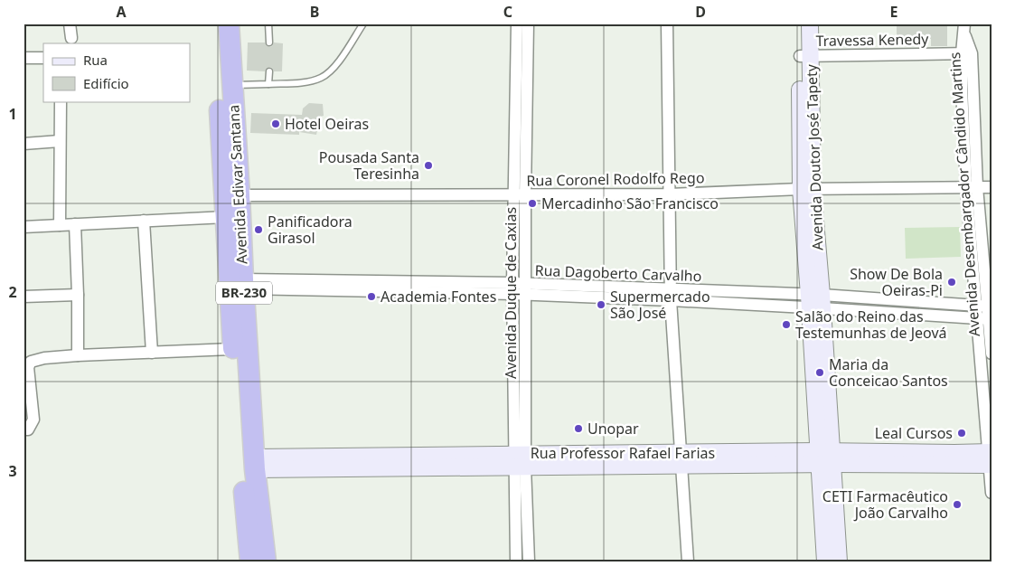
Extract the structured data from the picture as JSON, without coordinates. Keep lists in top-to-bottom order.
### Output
{
  "streets": {
    "highway": ["Avenida Edivar Santana", "BR-230"],
    "main road": ["Avenida Doutor José Tapety", "Rua Professor Rafael Farias"],
    "street": [
      "Travessa Kenedy",
      "Rua Coronel Rodolfo Rego",
      "Avenida Desembargador Cândido Martins",
      "Rua Dagoberto Carvalho",
      "Avenida Duque de Caxias"
    ]
  },
  "crossings": [
    ["Travessa Kenedy", "Avenida Doutor José Tapety"],
    ["Travessa Kenedy", "Avenida Desembargador Cândido Martins"],
    ["Avenida Doutor José Tapety", "Rua Coronel Rodolfo Rego"],
    ["Avenida Doutor José Tapety", "Rua Dagoberto Carvalho"],
    ["Avenida Doutor José Tapety", "Rua Professor Rafael Farias"],
    ["Rua Coronel Rodolfo Rego", "Avenida Edivar Santana"],
    ["Rua Coronel Rodolfo Rego", "Avenida Desembargador Cândido Martins"],
    ["Rua Coronel Rodolfo Rego", "Avenida Duque de Caxias"],
    ["Avenida Edivar Santana", "Rua Dagoberto Carvalho"],
    ["Avenida Edivar Santana", "Rua Professor Rafael Farias"],
    ["Avenida Desembargador Cândido Martins", "Rua Dagoberto Carvalho"],
    ["Avenida Desembargador Cândido Martins", "Rua Professor Rafael Farias"],
    ["Rua Dagoberto Carvalho", "Avenida Duque de Caxias"],
    ["Avenida Duque de Caxias", "Rua Professor Rafael Farias"]
  ],
  "places": [
    "Hotel Oeiras",
    "Pousada Santa Teresinha",
    "Mercadinho São Francisco",
    "Panificadora Girasol",
    "Show De Bola Oeiras-Pi",
    "Academia Fontes",
    "Supermercado São José",
    "Salão do Reino das Testemunhas de Jeová",
    "Maria da Conceicao Santos",
    "Unopar",
    "Leal Cursos",
    "CETI Farmacêutico João Carvalho"
  ],
  "legend": ["Rua", "Edifício"],
  "grid": {
    "columns": [
      "A",
      "B",
      "C",
      "D",
      "E"
    ],
    "rows": ["1", "2", "3"]
  }
}
